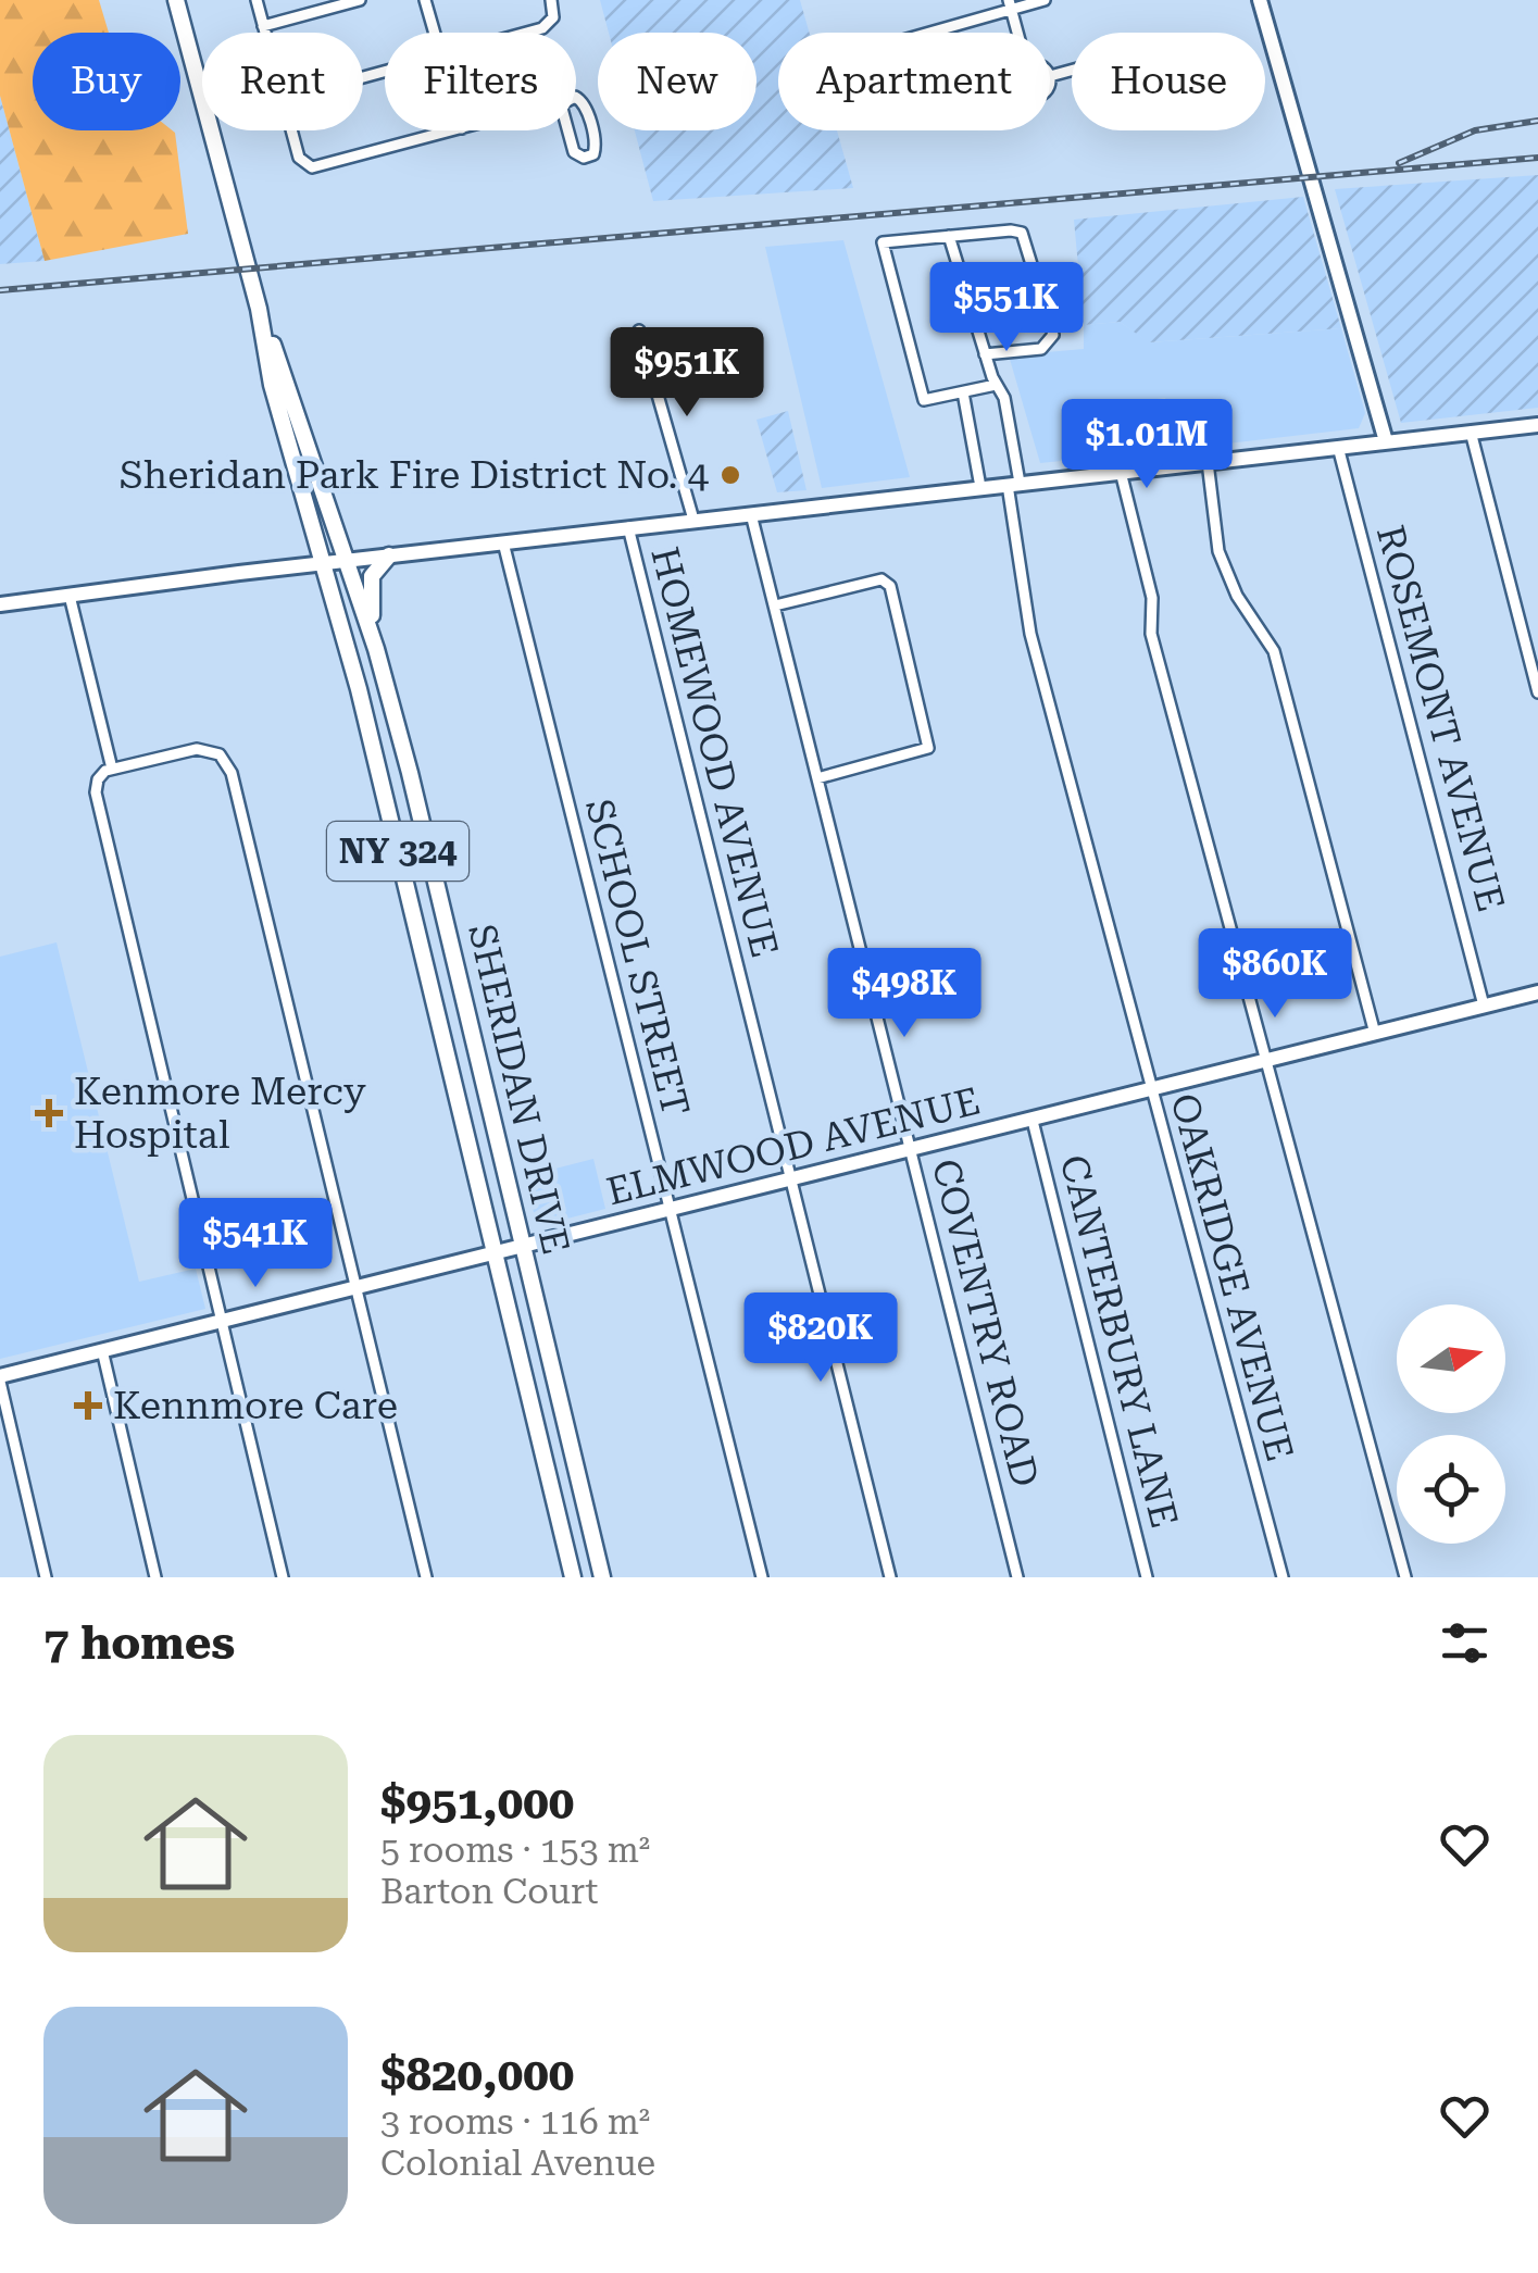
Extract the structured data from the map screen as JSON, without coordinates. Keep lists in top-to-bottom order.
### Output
{
  "streets": {
    "main road": ["NY 324", "SHERIDAN DRIVE"],
    "street": [
      "ROSEMONT AVENUE",
      "HOMEWOOD AVENUE",
      "SCHOOL STREET",
      "ELMWOOD AVENUE",
      "OAKRIDGE AVENUE",
      "COVENTRY ROAD",
      "CANTERBURY LANE"
    ]
  },
  "crossings": [
    ["ROSEMONT AVENUE", "ELMWOOD AVENUE"],
    ["HOMEWOOD AVENUE", "ELMWOOD AVENUE"],
    ["SCHOOL STREET", "ELMWOOD AVENUE"],
    ["SHERIDAN DRIVE", "ELMWOOD AVENUE"],
    ["ELMWOOD AVENUE", "OAKRIDGE AVENUE"],
    ["ELMWOOD AVENUE", "COVENTRY ROAD"],
    ["ELMWOOD AVENUE", "CANTERBURY LANE"]
  ],
  "places": {
    "other": ["Sheridan Park Fire District No. 4"],
    "health": ["Kenmore Mercy Hospital", "Kennmore Care"]
  },
  "north": "right",
  "page": {
    "chip": [
      "Buy",
      "Rent",
      "Filters",
      "New",
      "Apartment",
      "House"
    ],
    "price": [
      "$551K",
      "$951K",
      "$1.01M",
      "$860K",
      "$498K",
      "$541K",
      "$820K"
    ],
    "heading": "7 homes",
    "list": [
      {
        "name": "$951,000",
        "note": "5 rooms · 153 m² · Barton Court"
      },
      {
        "name": "$820,000",
        "note": "3 rooms · 116 m² · Colonial Avenue"
      }
    ]
  }
}
